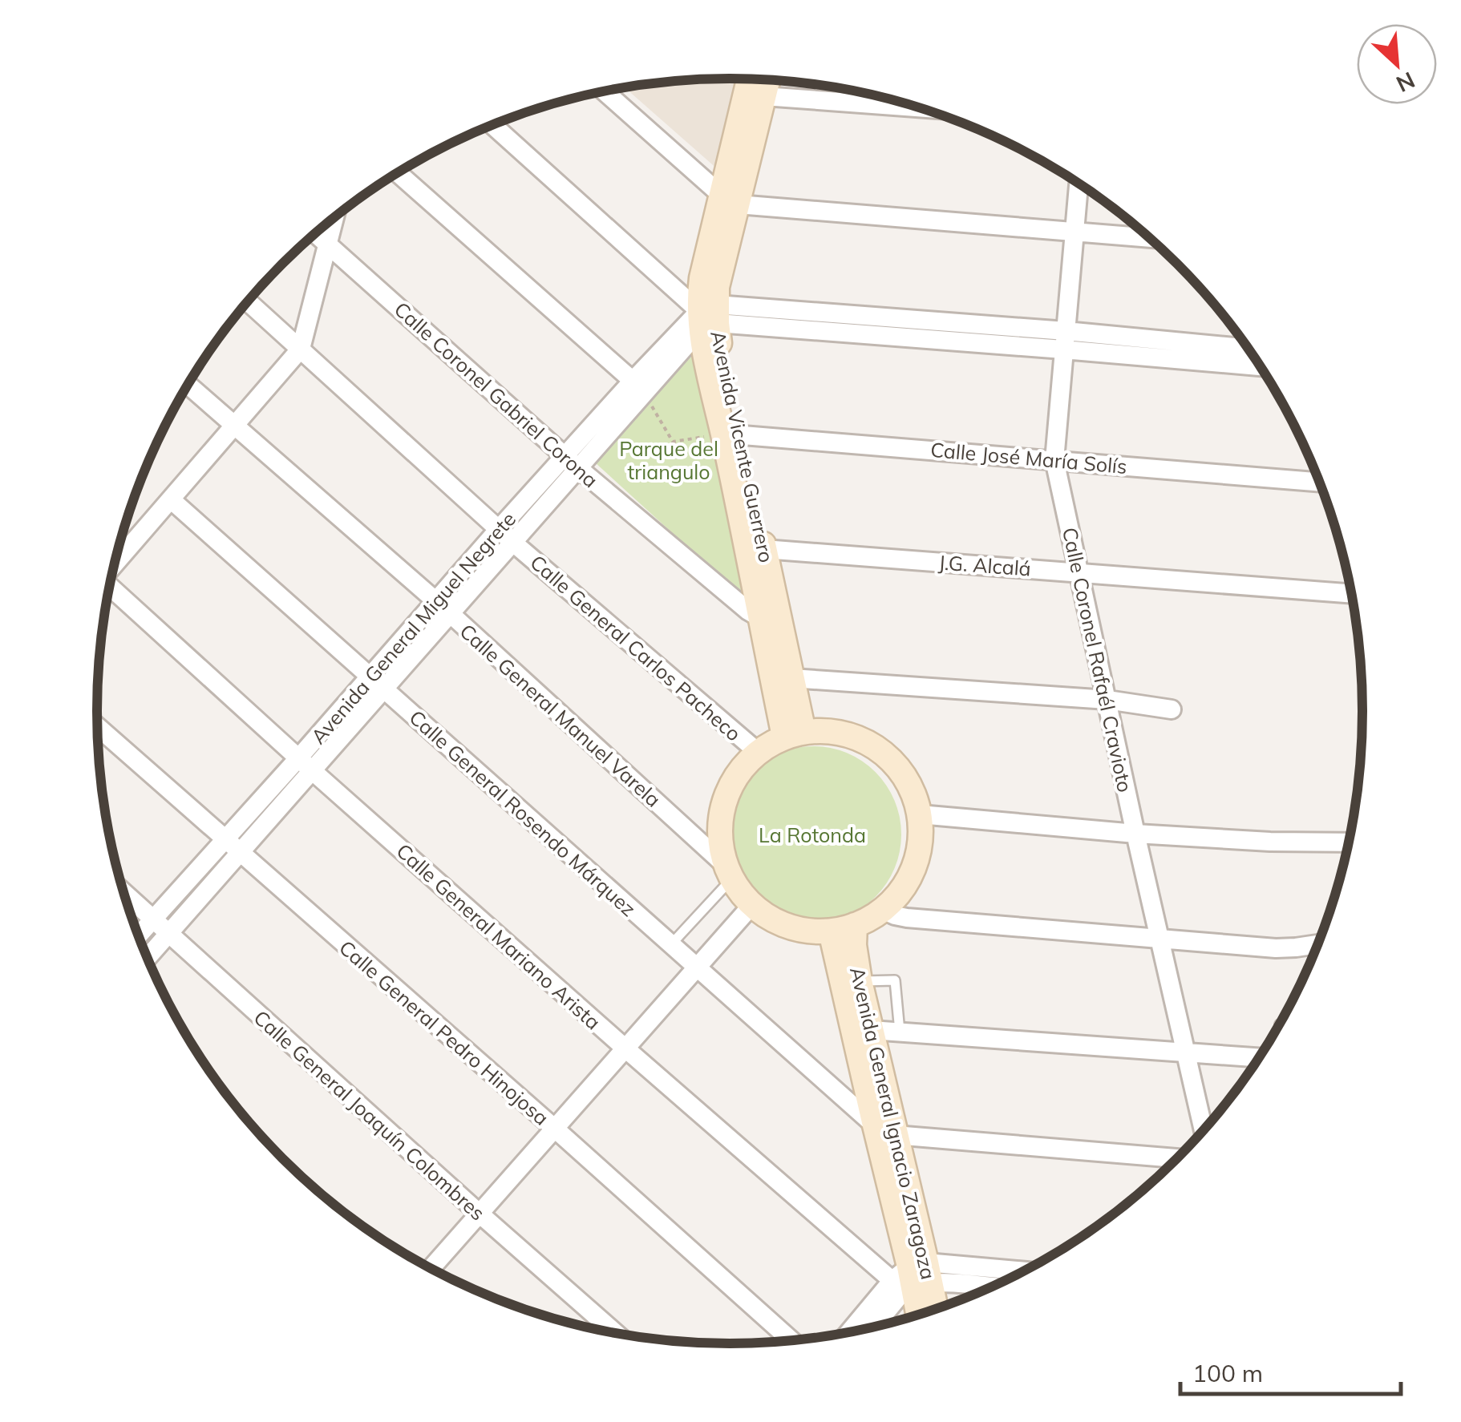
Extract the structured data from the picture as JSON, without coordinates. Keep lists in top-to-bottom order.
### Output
{
  "streets": {
    "main road": ["Avenida Vicente Guerrero", "Avenida General Ignacio Zaragoza"],
    "street": [
      "Calle Coronel Gabriel Corona",
      "Calle José María Solís",
      "J.G. Alcalá",
      "Avenida General Miguel Negrete",
      "Calle General Carlos Pacheco",
      "Calle Coronel Rafaél Cravioto",
      "Calle General Manuel Varela",
      "Calle General Rosendo Márquez",
      "Calle General Mariano Arista",
      "Calle General Pedro Hinojosa",
      "Calle General Joaquín Colombres"
    ]
  },
  "crossings": [
    ["Calle Coronel Gabriel Corona", "Avenida Vicente Guerrero"],
    ["Calle Coronel Gabriel Corona", "Avenida General Miguel Negrete"],
    ["Avenida Vicente Guerrero", "Calle José María Solís"],
    ["Avenida Vicente Guerrero", "J.G. Alcalá"],
    ["Avenida Vicente Guerrero", "Avenida General Miguel Negrete"],
    ["Avenida Vicente Guerrero", "Calle General Carlos Pacheco"],
    ["Avenida Vicente Guerrero", "Calle General Manuel Varela"],
    ["Avenida Vicente Guerrero", "Avenida General Ignacio Zaragoza"],
    ["Calle José María Solís", "Calle Coronel Rafaél Cravioto"],
    ["J.G. Alcalá", "Calle Coronel Rafaél Cravioto"],
    ["Avenida General Miguel Negrete", "Calle General Carlos Pacheco"],
    ["Avenida General Miguel Negrete", "Calle General Manuel Varela"],
    ["Avenida General Miguel Negrete", "Calle General Rosendo Márquez"],
    ["Avenida General Miguel Negrete", "Calle General Mariano Arista"],
    ["Avenida General Miguel Negrete", "Calle General Pedro Hinojosa"],
    ["Avenida General Miguel Negrete", "Calle General Joaquín Colombres"],
    ["Calle General Carlos Pacheco", "Calle General Manuel Varela"],
    ["Calle General Carlos Pacheco", "Avenida General Ignacio Zaragoza"],
    ["Calle General Manuel Varela", "Avenida General Ignacio Zaragoza"],
    ["Calle General Rosendo Márquez", "Avenida General Ignacio Zaragoza"],
    ["Calle General Mariano Arista", "Avenida General Ignacio Zaragoza"]
  ],
  "parks": ["Parque del triangulo", "La Rotonda"],
  "scale_bar": "100 m",
  "north": "bottom right"
}
